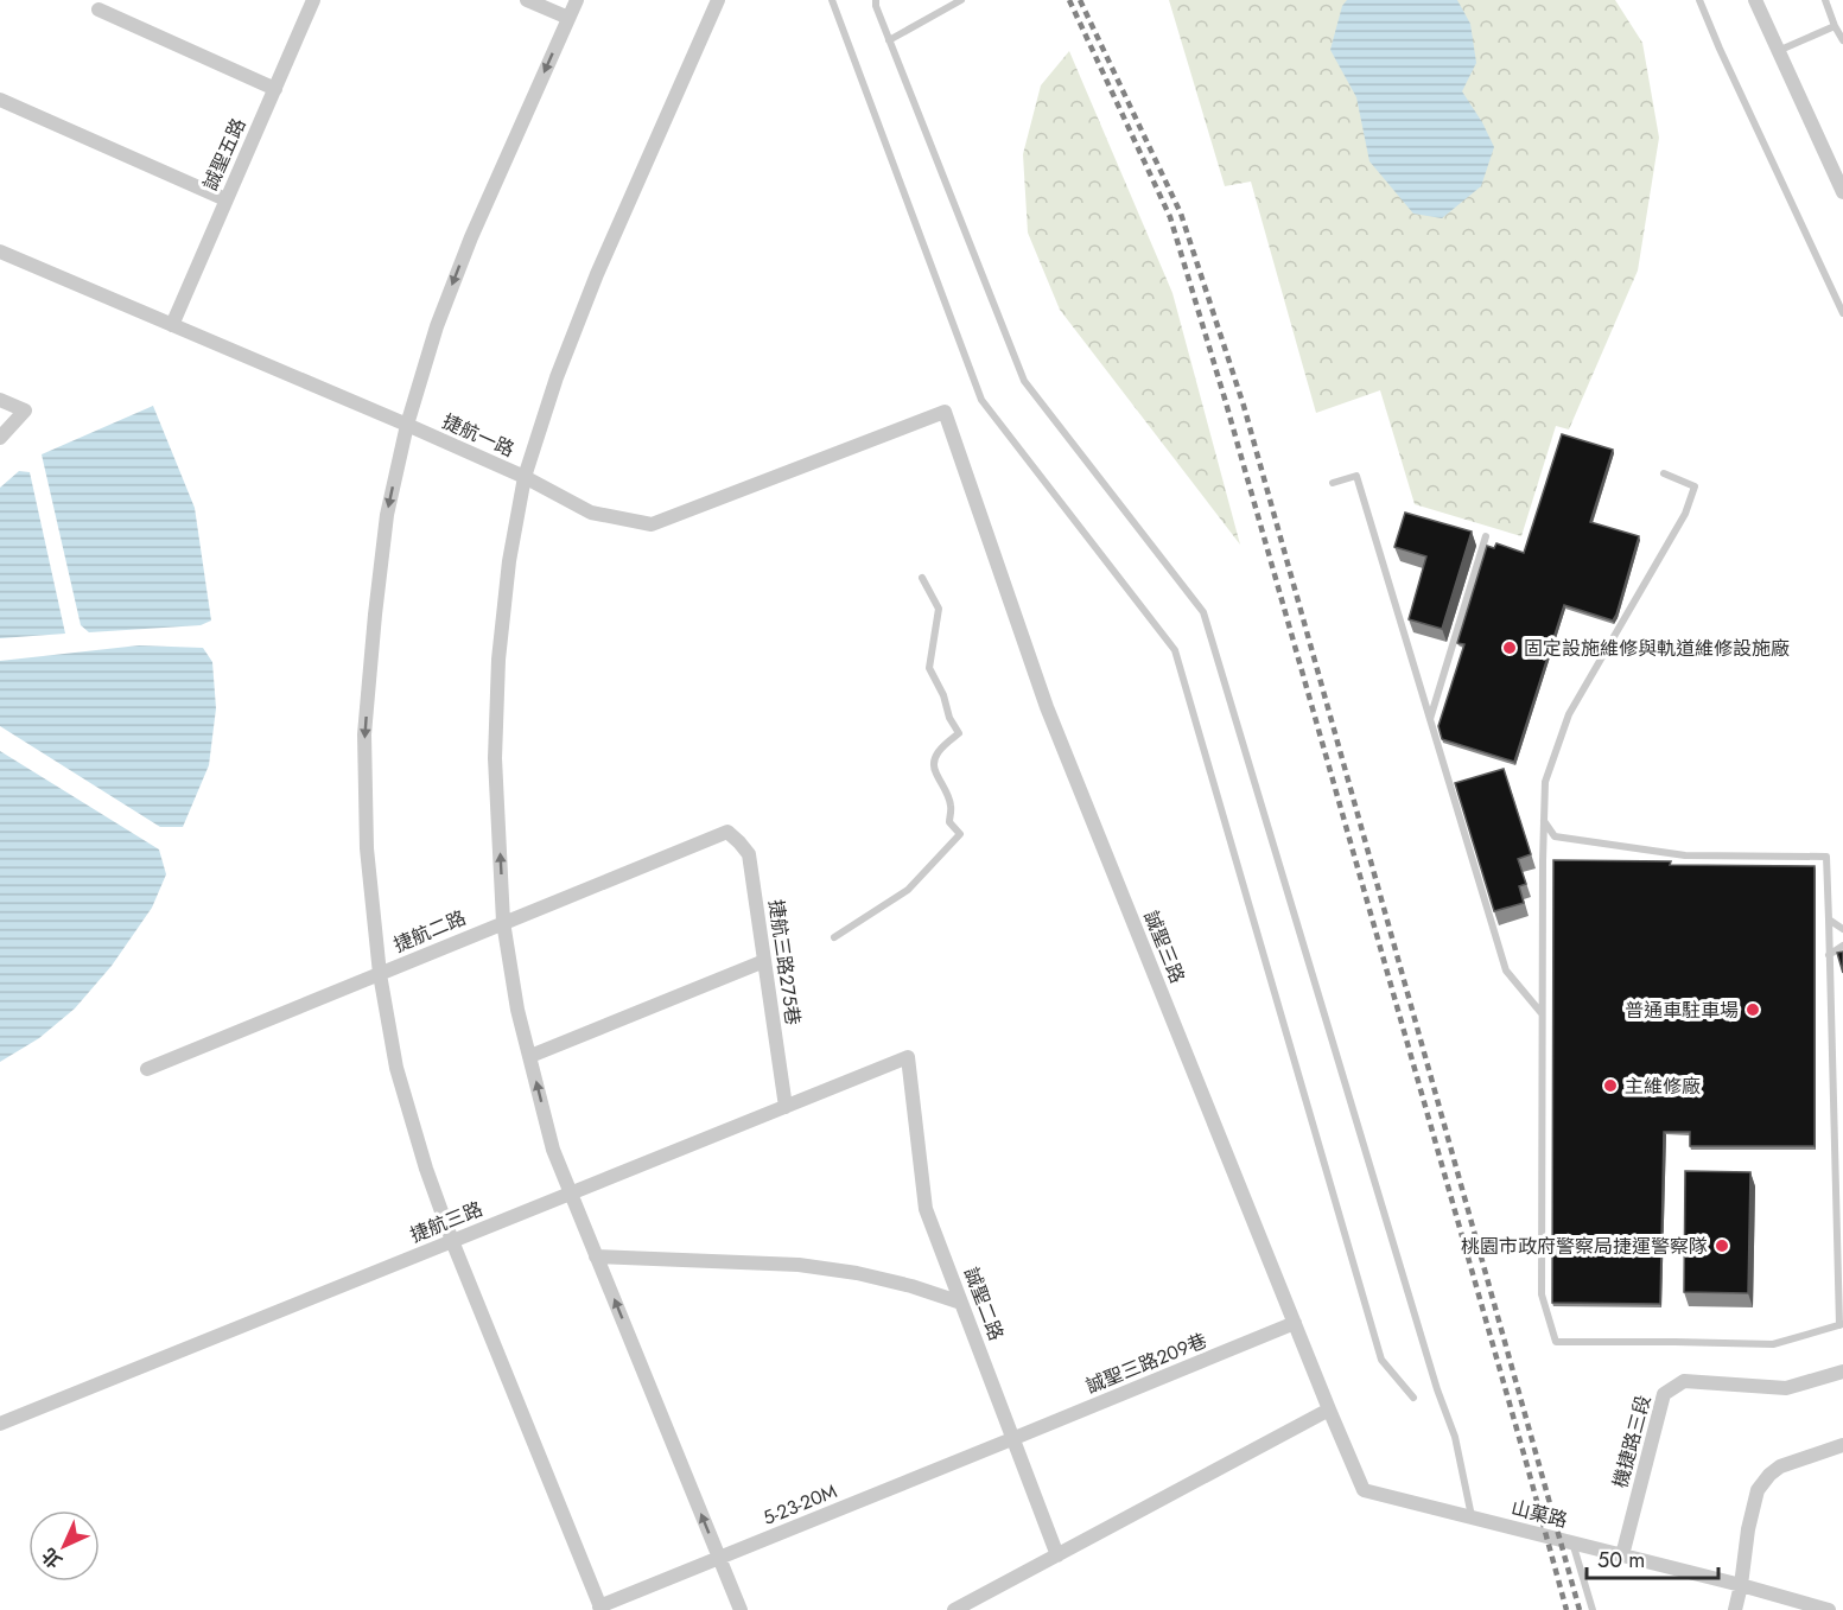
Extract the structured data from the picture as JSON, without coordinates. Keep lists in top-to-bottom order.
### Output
{
  "streets": {
    "street": [
      "誠聖五路",
      "捷航一路",
      "捷航二路",
      "誠聖三路",
      "捷航三路275巷",
      "捷航三路",
      "誠聖二路",
      "誠聖三路209巷",
      "機捷路三段",
      "5-23-20M",
      "山菓路"
    ]
  },
  "crossings": [
    ["誠聖五路", "捷航一路"],
    ["捷航一路", "誠聖三路"],
    ["捷航二路", "捷航三路275巷"],
    ["誠聖三路", "誠聖三路209巷"],
    ["誠聖三路", "山菓路"],
    ["捷航三路275巷", "捷航三路"],
    ["捷航三路", "誠聖二路"],
    ["誠聖二路", "誠聖三路209巷"],
    ["誠聖二路", "5-23-20M"],
    ["誠聖三路209巷", "5-23-20M"],
    ["機捷路三段", "山菓路"]
  ],
  "places": [
    "固定設施維修與軌道維修設施廠",
    "普通車駐車場",
    "主維修廠",
    "桃園市政府警察局捷運警察隊"
  ],
  "scale_bar": "50 m",
  "north": "bottom left"
}
